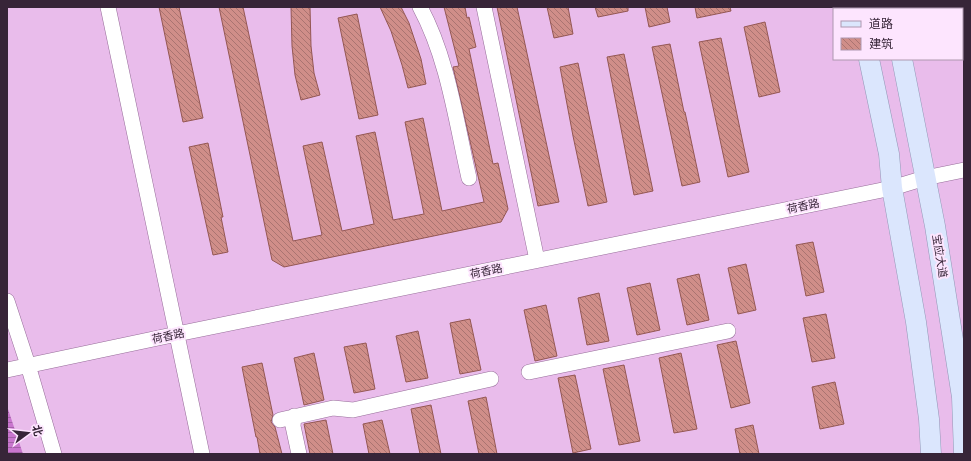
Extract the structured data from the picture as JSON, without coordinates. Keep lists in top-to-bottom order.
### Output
{
  "streets": {
    "main road": ["宝应大道"],
    "street": ["荷香路"]
  },
  "crossings": [
    ["荷香路", "宝应大道"]
  ],
  "legend": ["道路", "建筑"],
  "north": "right"
}
